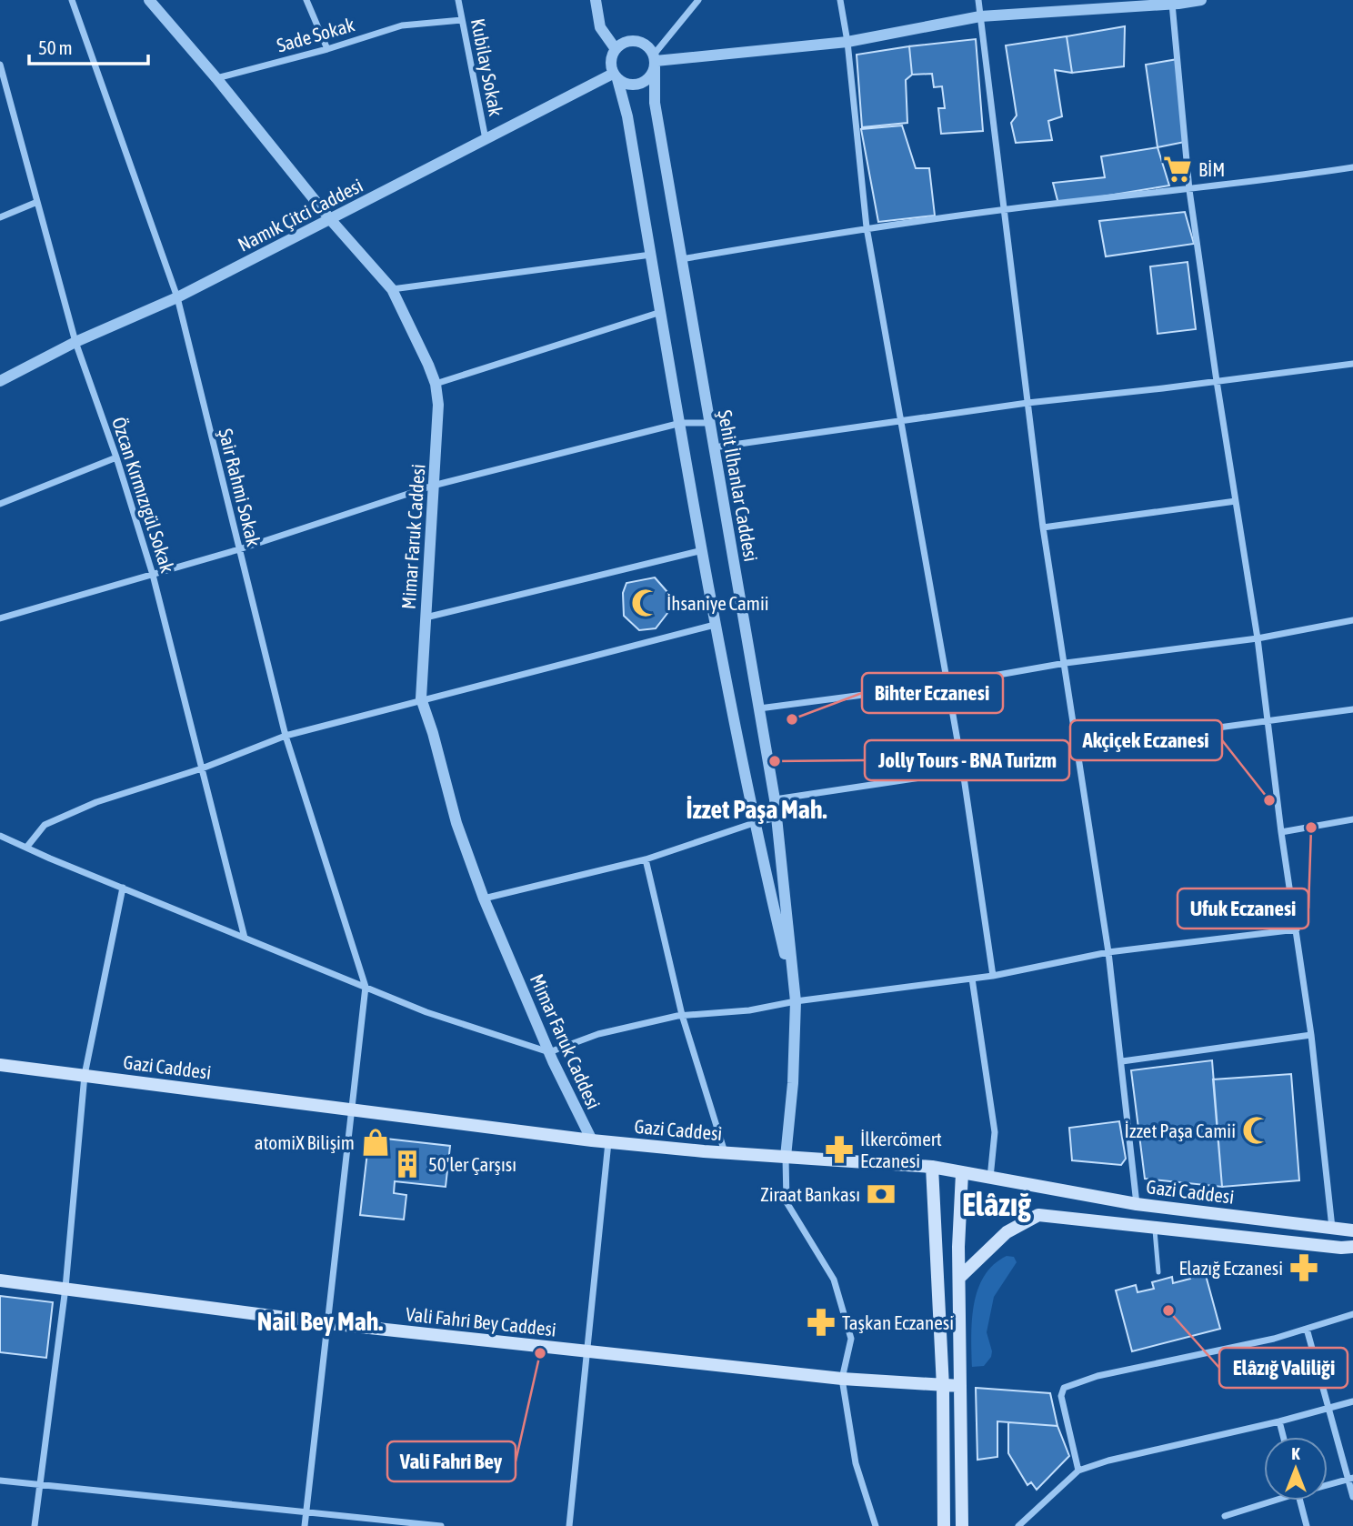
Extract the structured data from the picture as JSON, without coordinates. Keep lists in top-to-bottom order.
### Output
{
  "streets": {
    "main road": ["Gazi Caddesi", "Vali Fahri Bey Caddesi"],
    "street": [
      "Sade Sokak",
      "Kubilay Sokak",
      "Namık Çitci Caddesi",
      "Şehit İlhanlar Caddesi",
      "Şair Rahmi Sokak",
      "Özcan Kırmızıgül Sokak",
      "Mimar Faruk Caddesi"
    ]
  },
  "crossings": [
    ["Sade Sokak", "Kubilay Sokak"],
    ["Sade Sokak", "Mimar Faruk Caddesi"],
    ["Kubilay Sokak", "Namık Çitci Caddesi"],
    ["Namık Çitci Caddesi", "Şehit İlhanlar Caddesi"],
    ["Namık Çitci Caddesi", "Şair Rahmi Sokak"],
    ["Namık Çitci Caddesi", "Özcan Kırmızıgül Sokak"],
    ["Namık Çitci Caddesi", "Mimar Faruk Caddesi"],
    ["Mimar Faruk Caddesi", "Gazi Caddesi"]
  ],
  "districts": ["İzzet Paşa Mah.", "Elâzığ", "Nail Bey Mah."],
  "places": {
    "supermarket": ["BİM"],
    "mosque": ["İhsaniye Camii", "İzzet Paşa Camii"],
    "other": [
      "Bihter Eczanesi",
      "Jolly Tours - BNA Turizm",
      "Akçiçek Eczanesi",
      "Ufuk Eczanesi",
      "Elâzığ Valiliği",
      "Vali Fahri Bey"
    ],
    "shop": ["atomiX Bilişim"],
    "pharmacy": ["İlkercömert Eczanesi", "Elazığ Eczanesi", "Taşkan Eczanesi"],
    "building": ["50'ler Çarşısı"],
    "bank": ["Ziraat Bankası"]
  },
  "scale_bar": "50 m",
  "north": "top"
}
